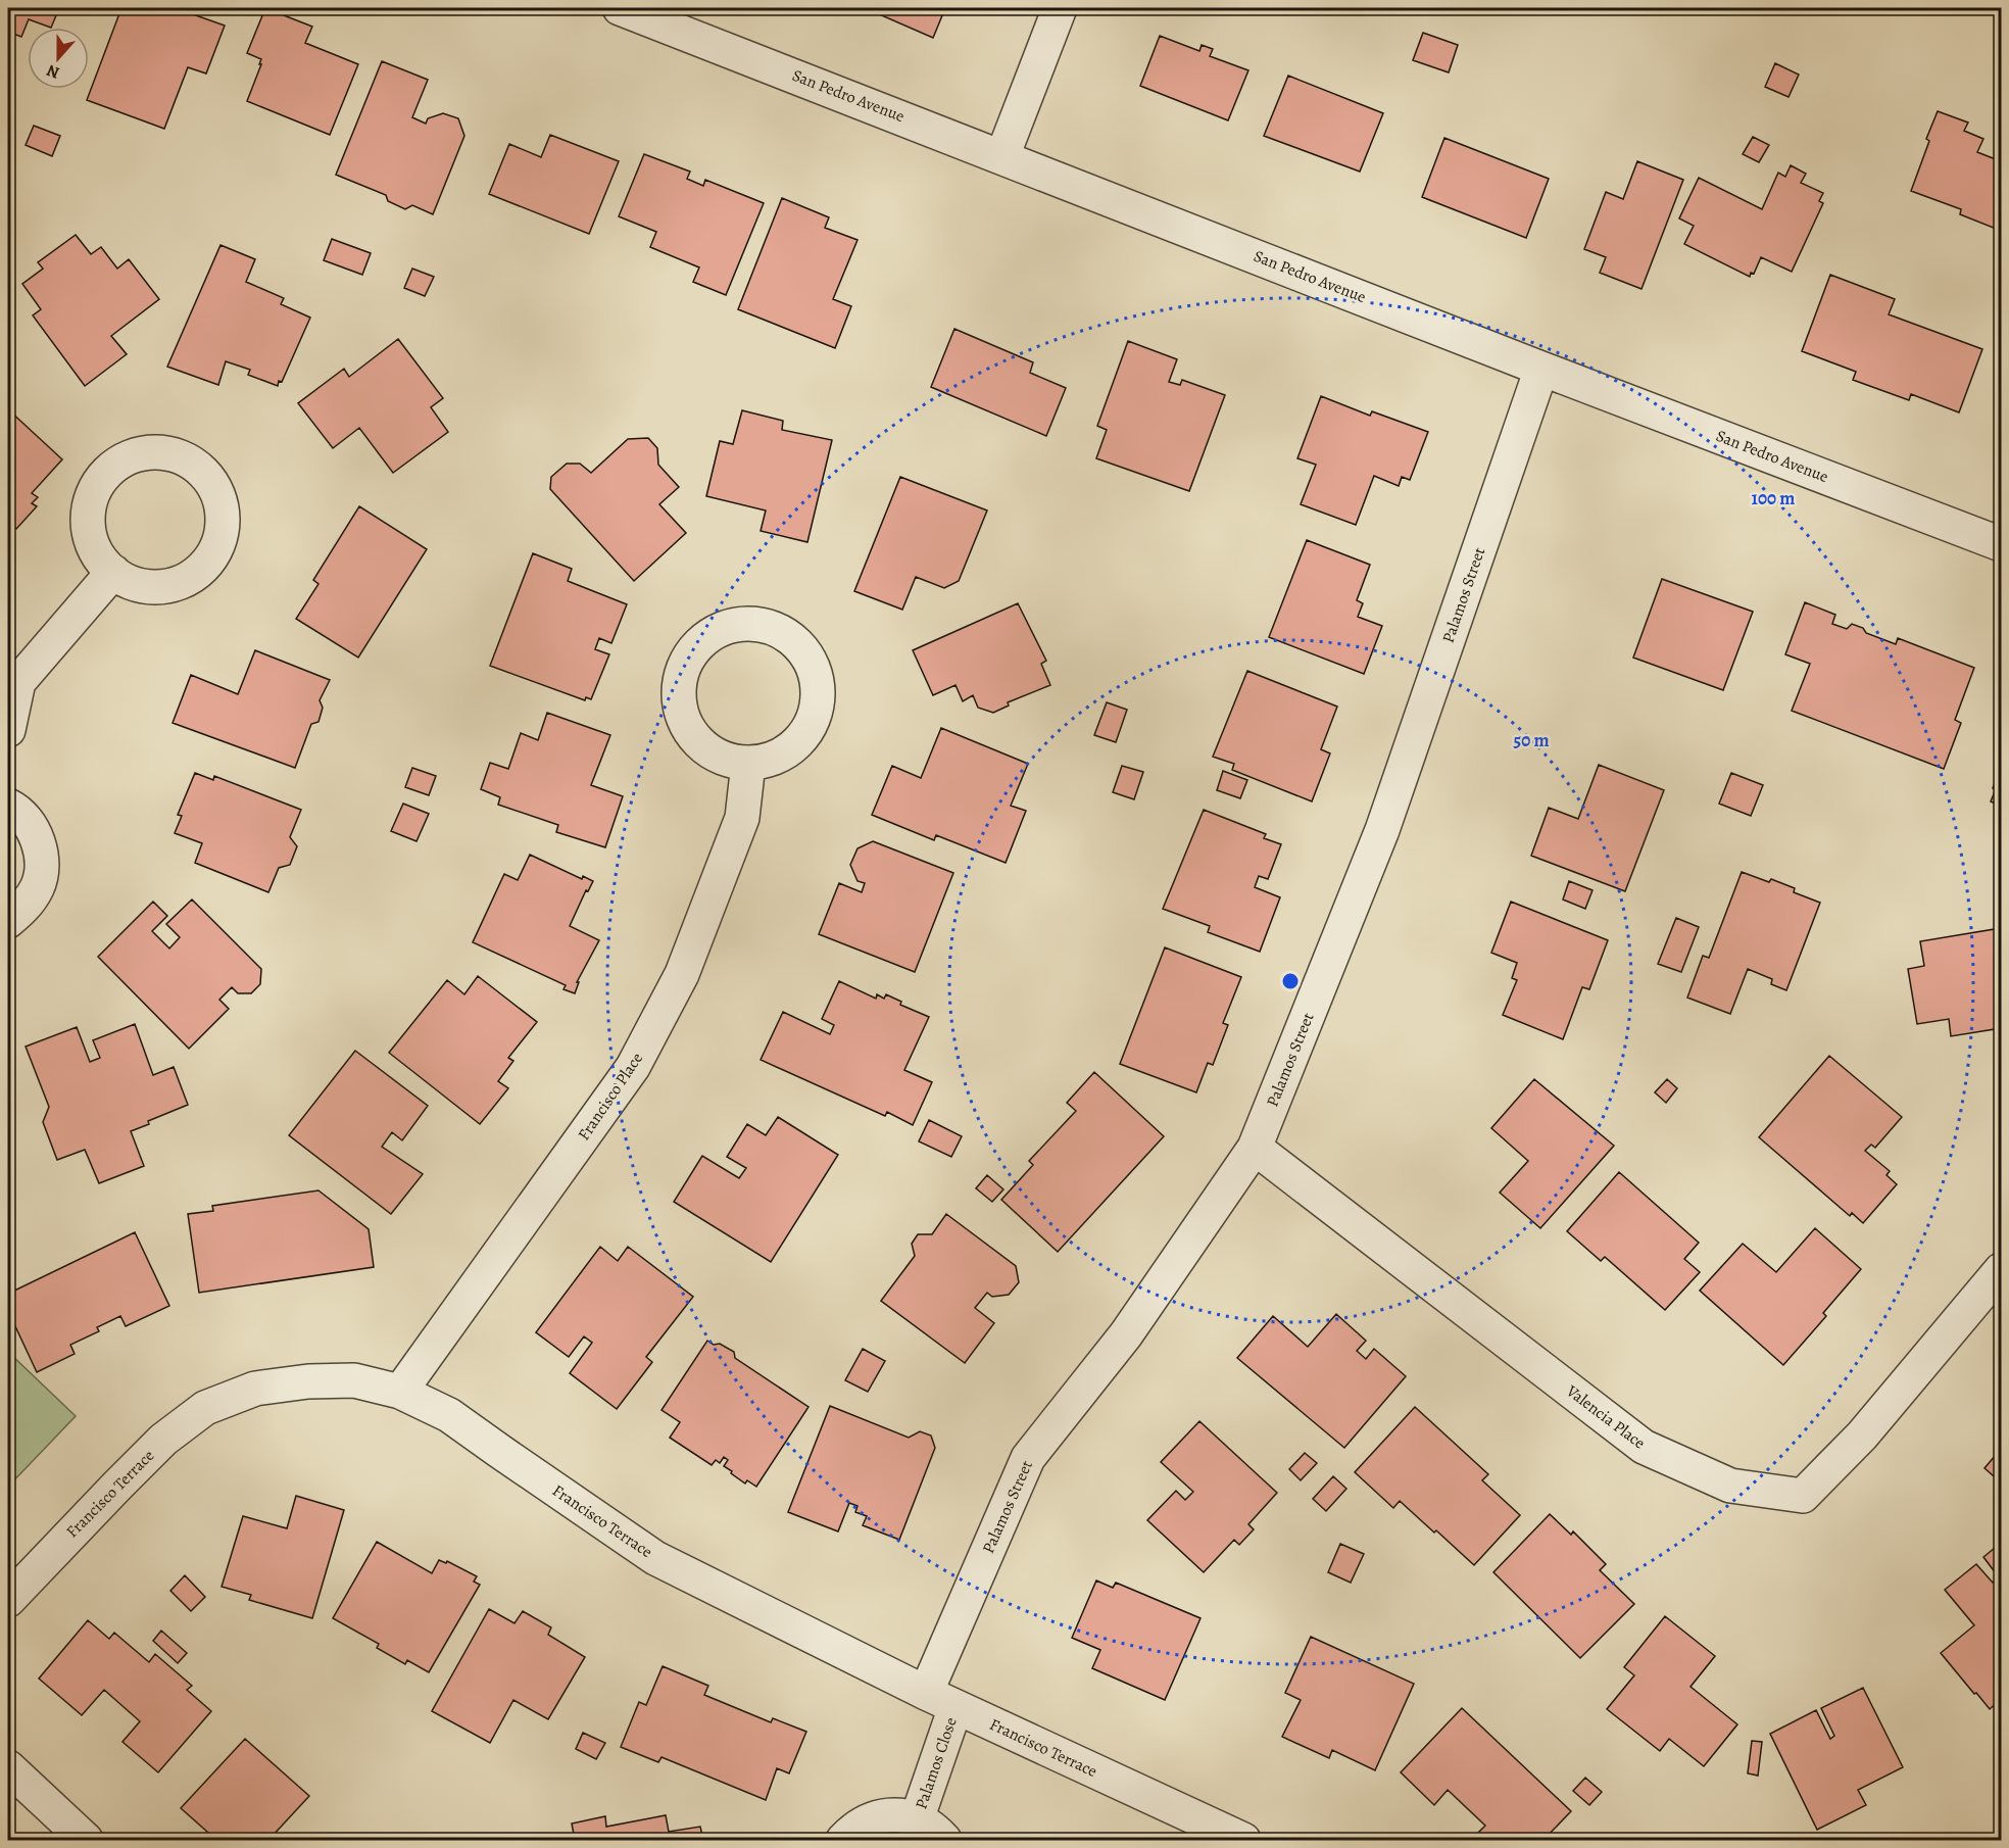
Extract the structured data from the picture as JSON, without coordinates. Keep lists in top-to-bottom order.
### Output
{
  "streets": {
    "street": [
      "San Pedro Avenue",
      "Palamos Street",
      "Francisco Place",
      "Valencia Place",
      "Francisco Terrace",
      "Palamos Close"
    ]
  },
  "crossings": [
    ["San Pedro Avenue", "Palamos Street"],
    ["Palamos Street", "Valencia Place"],
    ["Palamos Street", "Francisco Terrace"],
    ["Palamos Street", "Palamos Close"],
    ["Francisco Place", "Francisco Terrace"],
    ["Francisco Terrace", "Palamos Close"]
  ],
  "north": "bottom",
  "rings": ["100 m", "50 m"]
}
